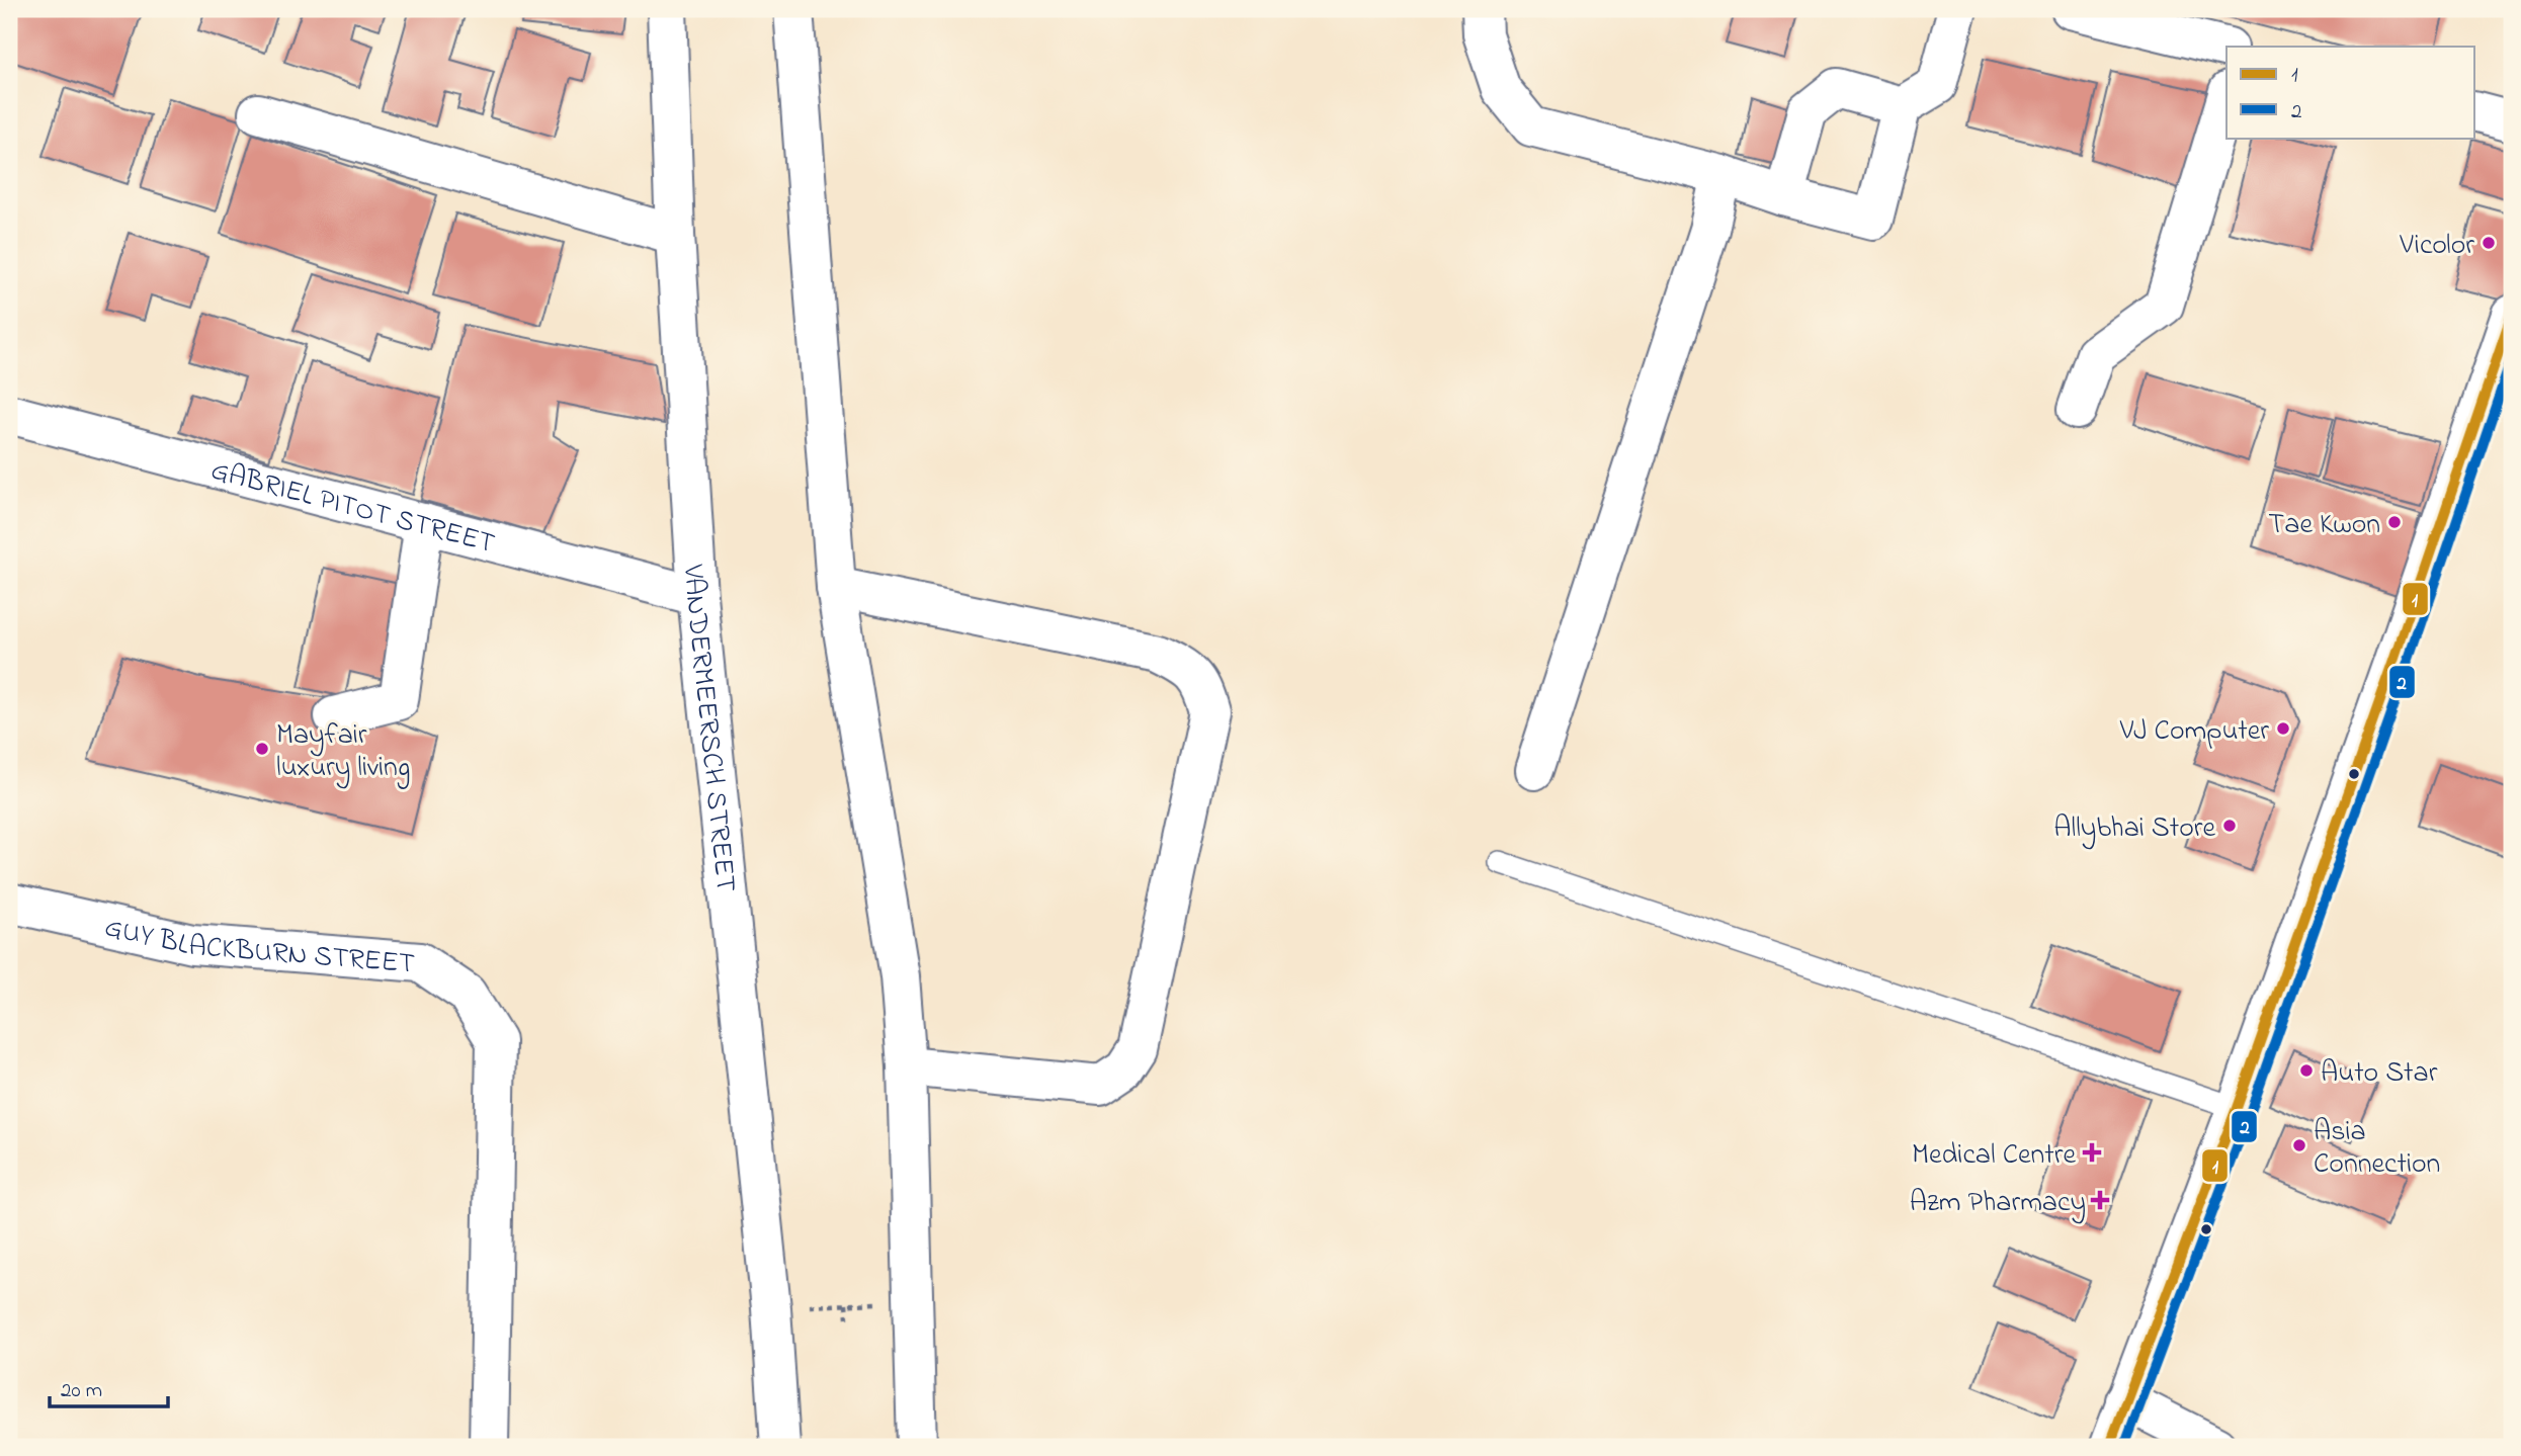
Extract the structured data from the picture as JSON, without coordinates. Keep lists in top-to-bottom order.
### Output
{
  "streets": {
    "street": ["GABRIEL PITOT STREET", "VANDERMEERSCH STREET", "GUY BLACKBURN STREET"]
  },
  "crossings": [
    ["GABRIEL PITOT STREET", "VANDERMEERSCH STREET"]
  ],
  "places": {
    "other": [
      "Vicolor",
      "Tae Kwon",
      "VJ Computer",
      "Mayfair luxury living",
      "Allybhai Store",
      "Auto Star",
      "Asia Connection"
    ],
    "health": ["Medical Centre", "Azm Pharmacy"]
  },
  "lines": ["transit line 1", "transit line 2"],
  "legend": ["1", "2"],
  "scale_bar": "20 m"
}
